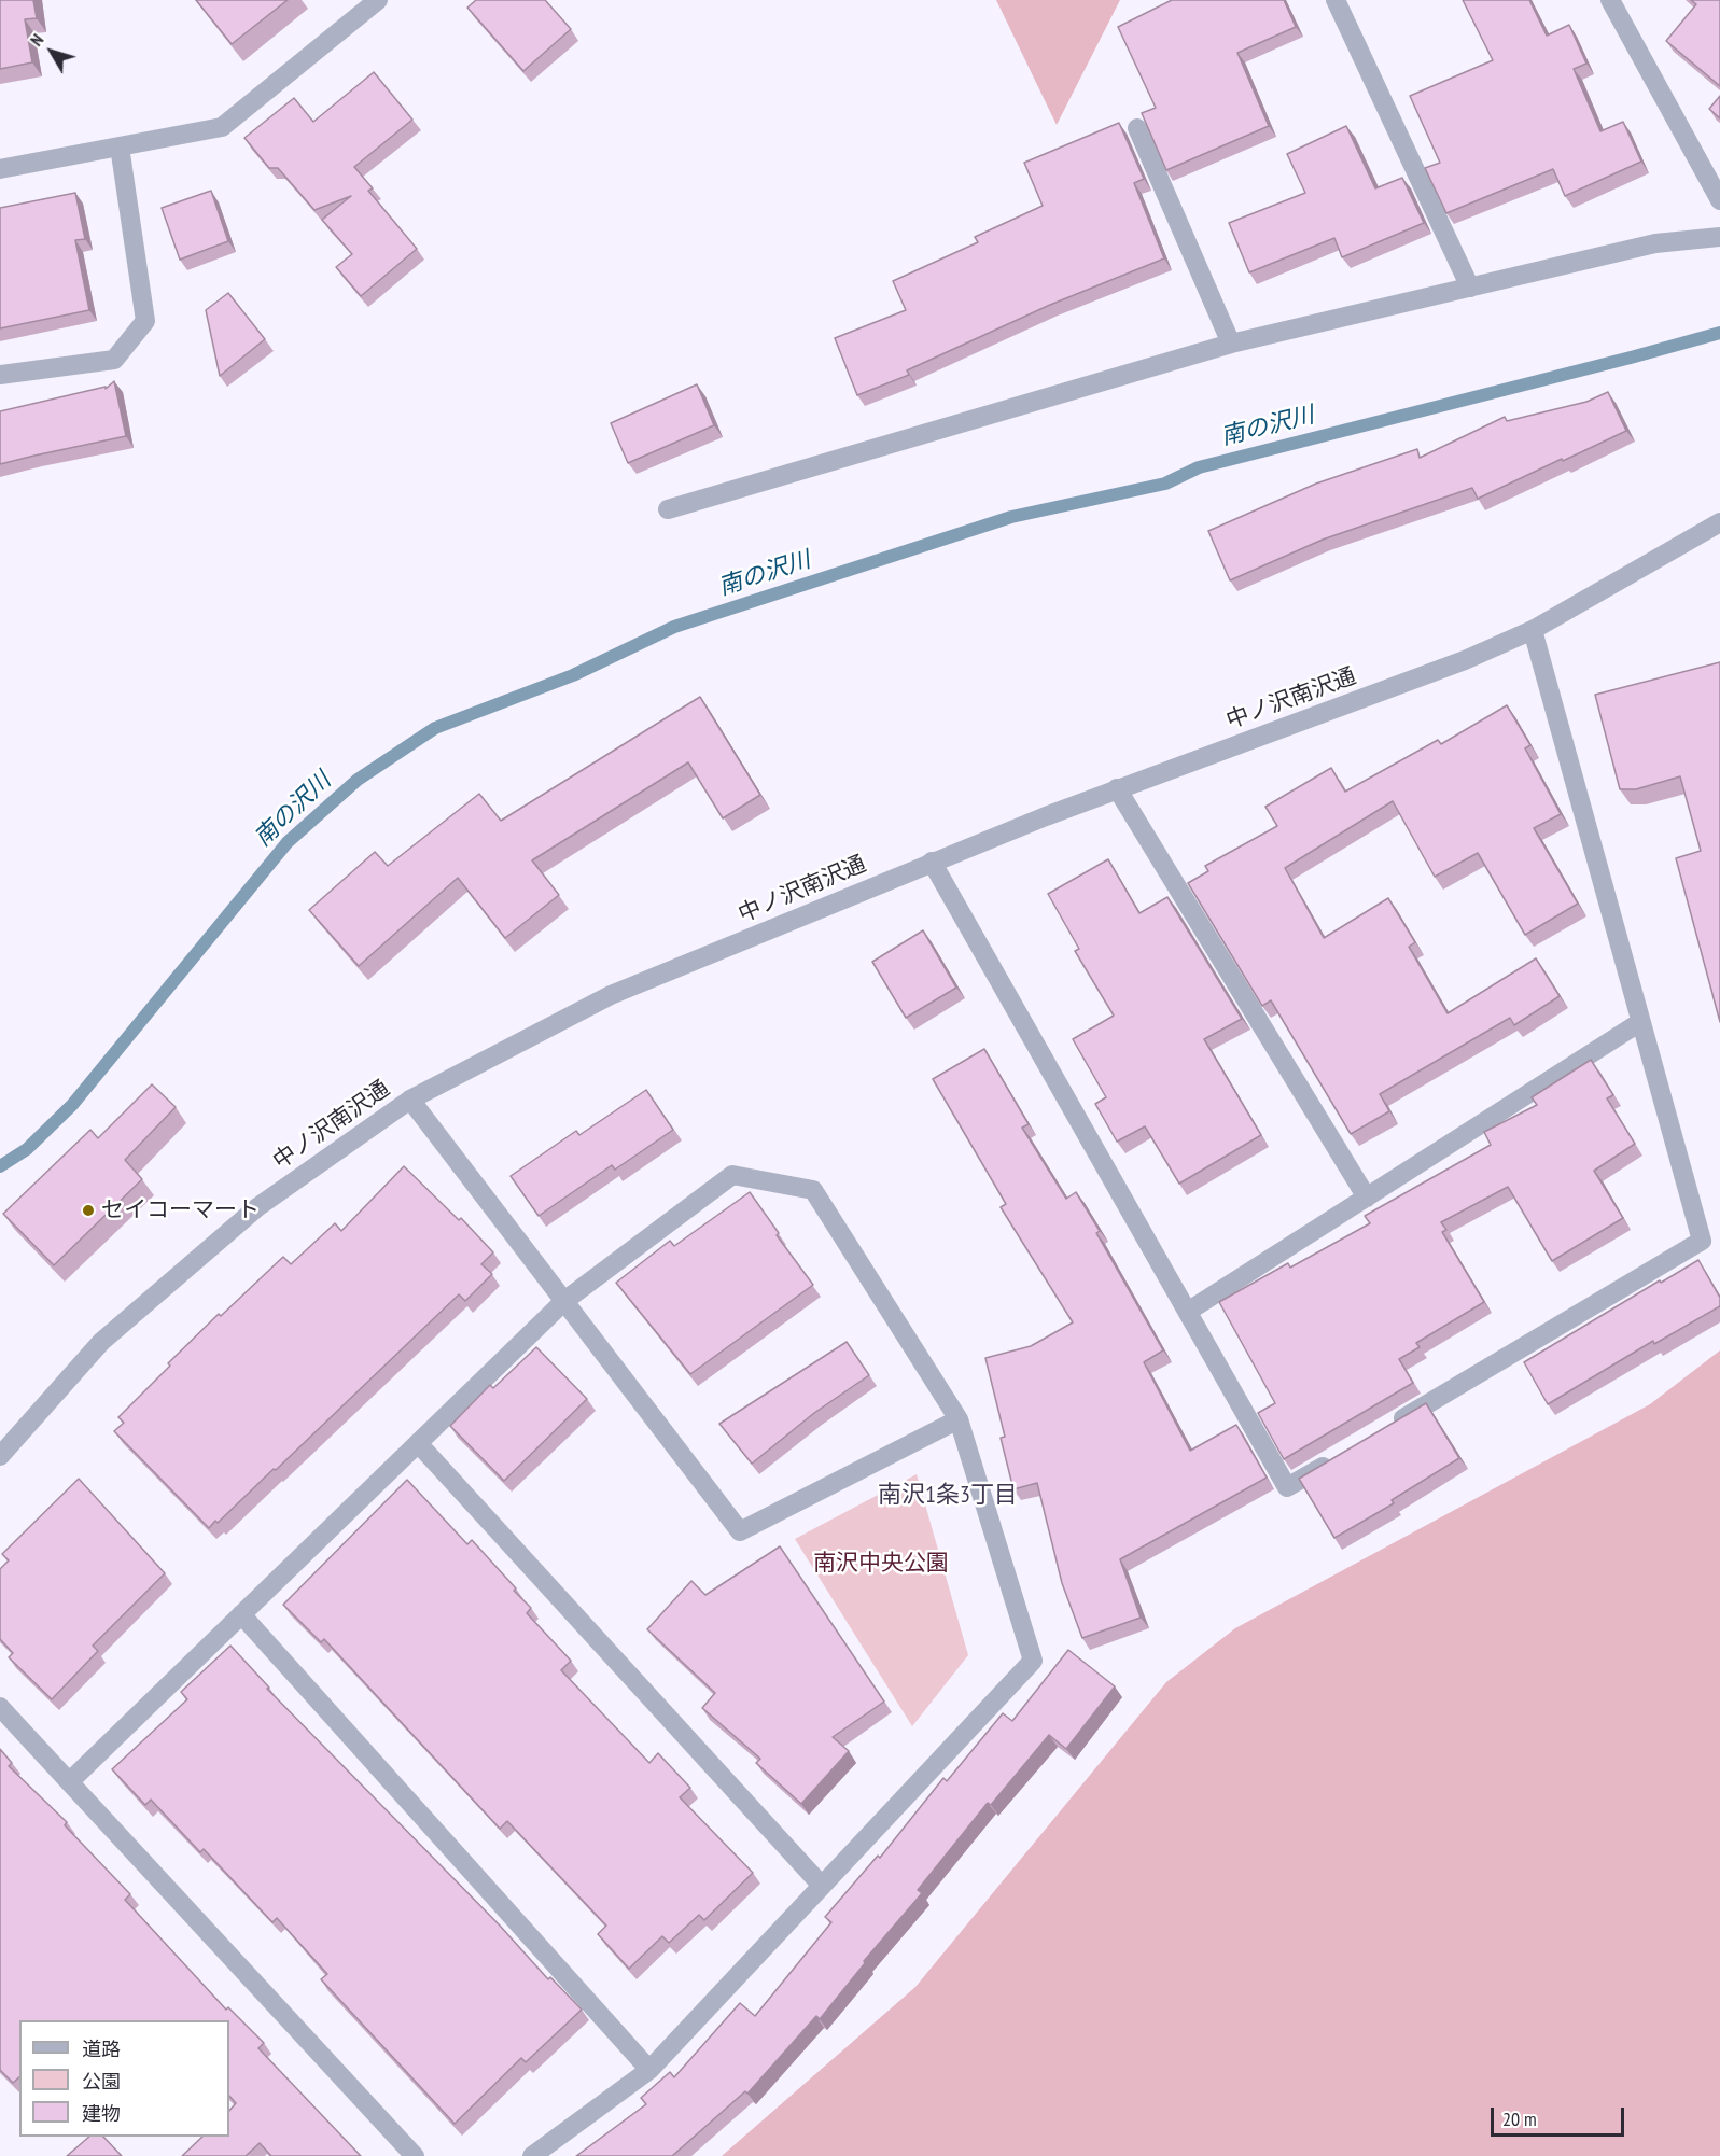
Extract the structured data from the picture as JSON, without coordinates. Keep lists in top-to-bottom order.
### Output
{
  "streets": {
    "street": ["中ノ沢南沢通"]
  },
  "districts": ["南沢1条3丁目"],
  "water": ["南の沢川"],
  "parks": ["南沢中央公園"],
  "places": ["セイコーマート"],
  "legend": ["道路", "公園", "建物"],
  "scale_bar": "20 m",
  "north": "top left"
}
